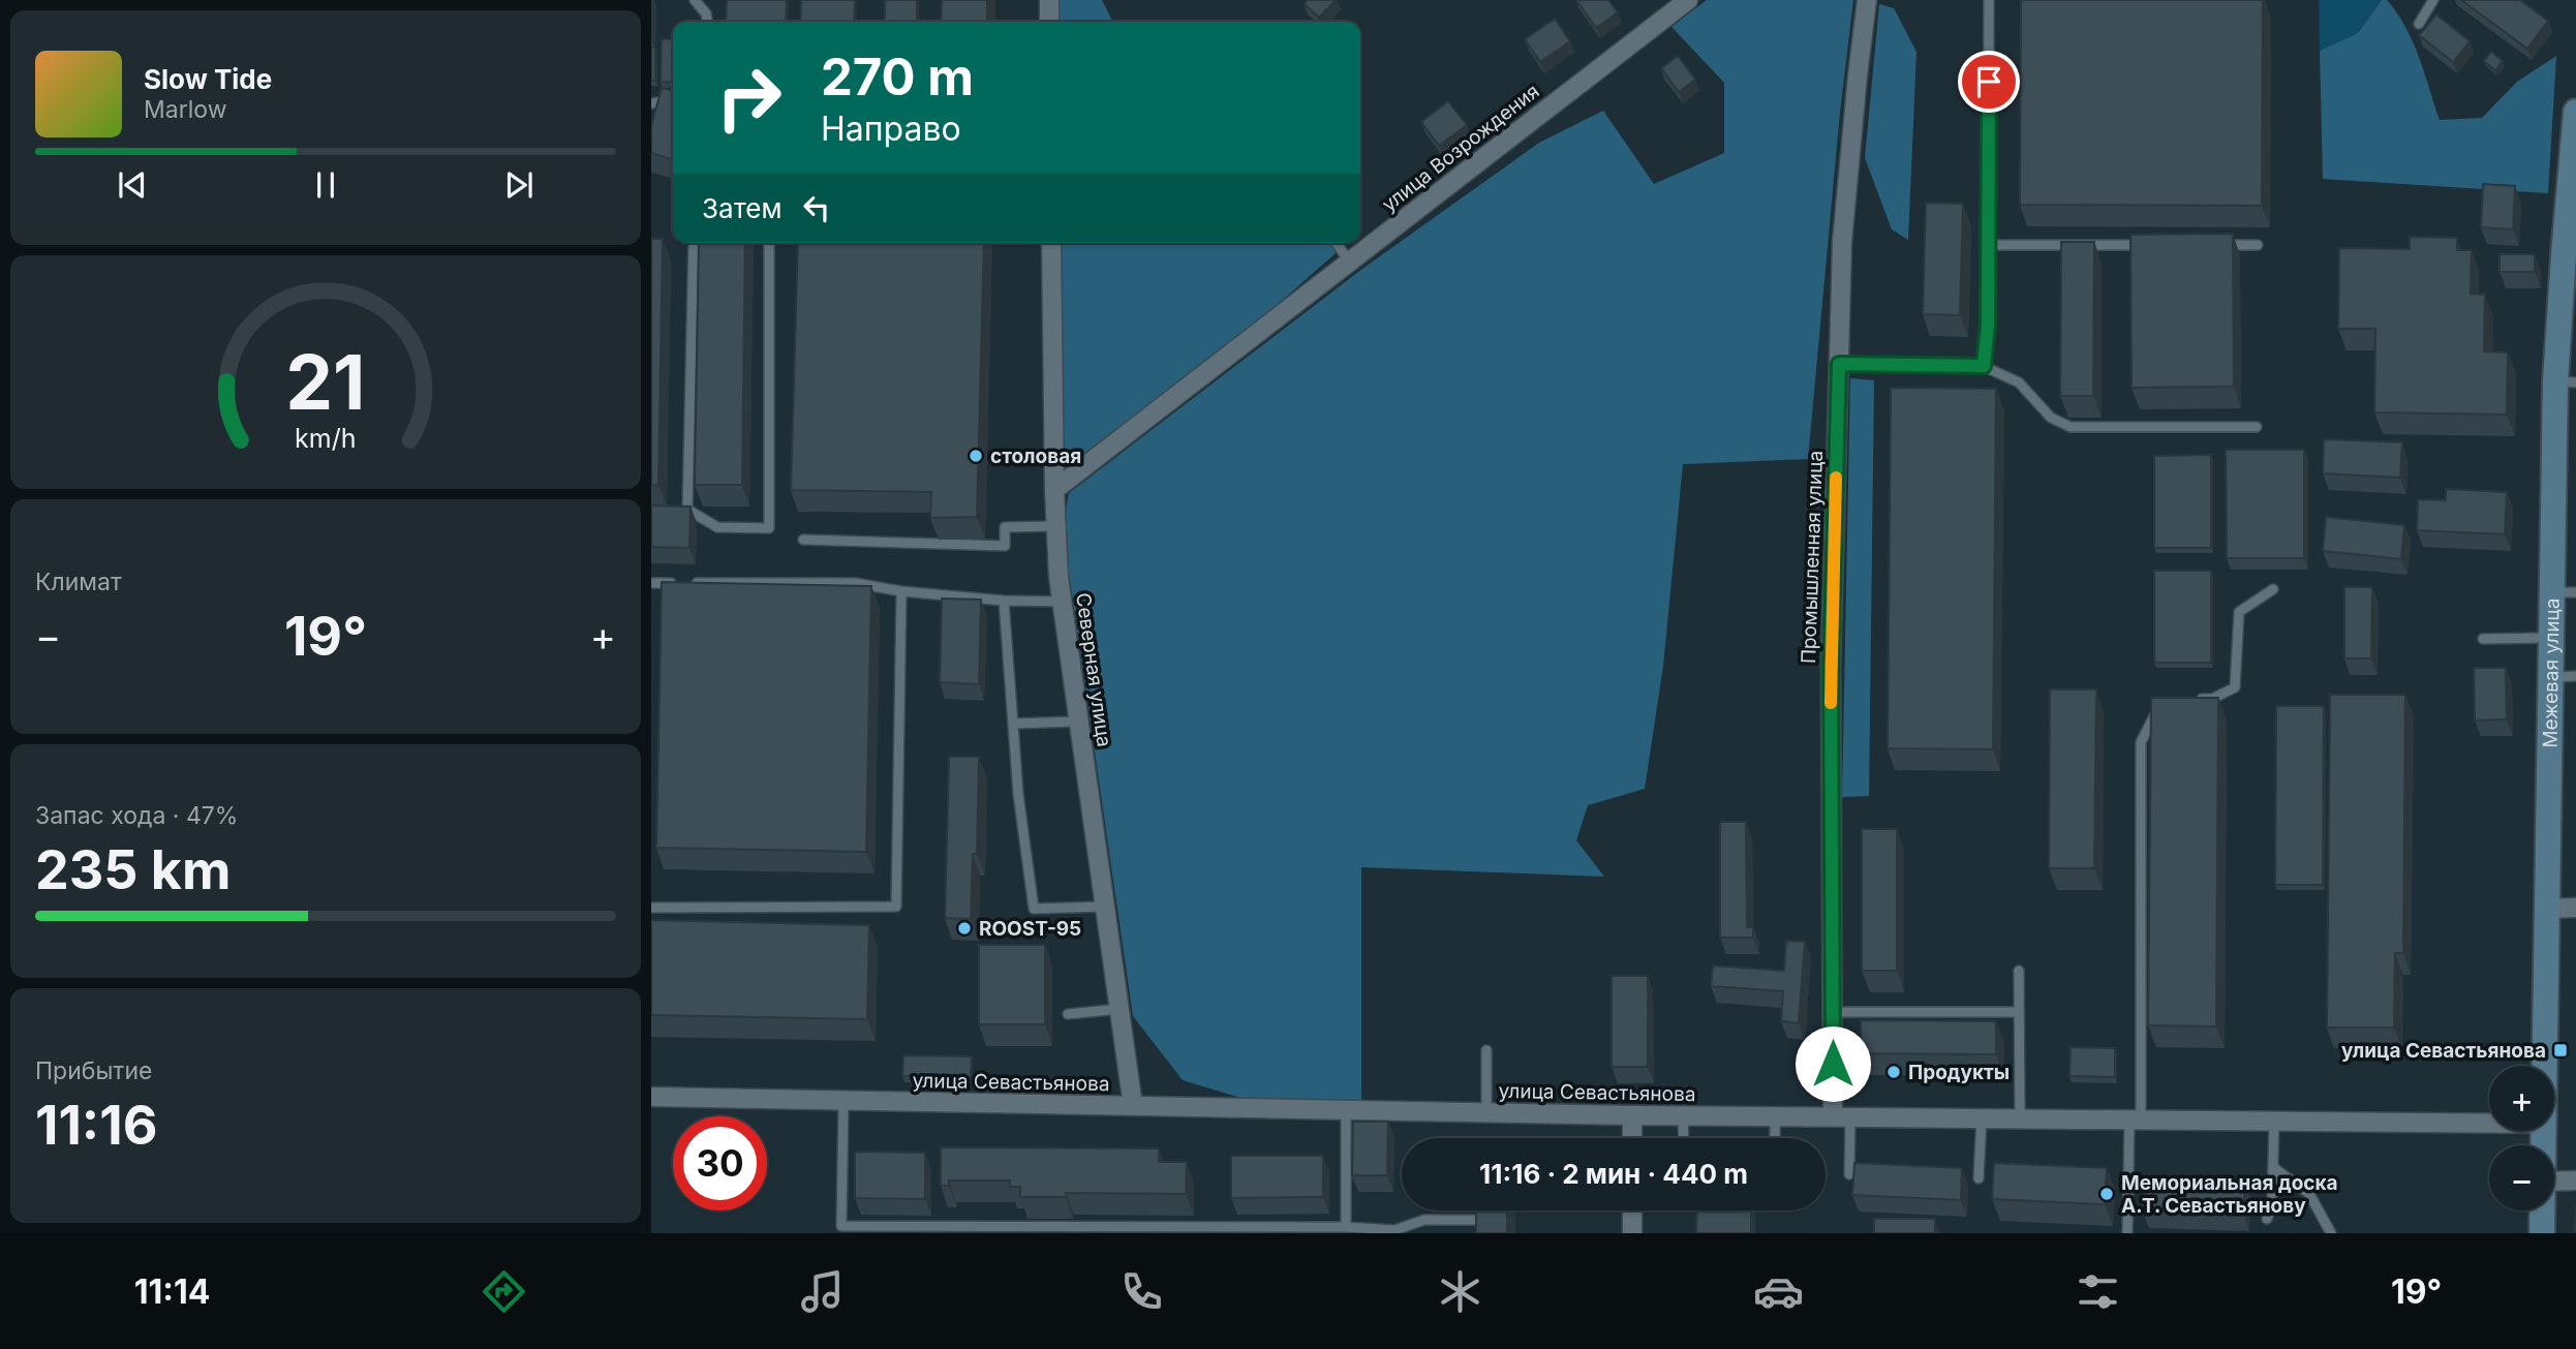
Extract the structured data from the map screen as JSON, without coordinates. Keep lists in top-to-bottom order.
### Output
{
  "streets": {
    "street": [
      "улица Возрождения",
      "Промышленная улица",
      "Северная улица",
      "Межевая улица",
      "улица Севастьянова"
    ]
  },
  "crossings": [
    ["улица Возрождения", "Северная улица"],
    ["Промышленная улица", "улица Севастьянова"],
    ["Северная улица", "улица Севастьянова"]
  ],
  "places": {
    "other": [
      "столовая",
      "ROOST-95",
      "Продукты",
      "Мемориальная доска А.Т. Севастьянову"
    ],
    "transit": ["улица Севастьянова"]
  },
  "page": {
    "turn": ["270 m", "Направо"],
    "song": ["Slow Tide", "Marlow"],
    "then": "Затем",
    "tile": [
      "Климат",
      ["Запас хода · 47%", "235 km"],
      ["Прибытие", "11:16"]
    ],
    "heat": ["−", "19°", "+"],
    "map_buttons": ["+", "−"],
    "limit": "30",
    "trip": "11:16 · 2 мин · 440 m",
    "tabs": ["11:14", "19°"],
    "gauge": ["21", "km/h"]
  }
}
